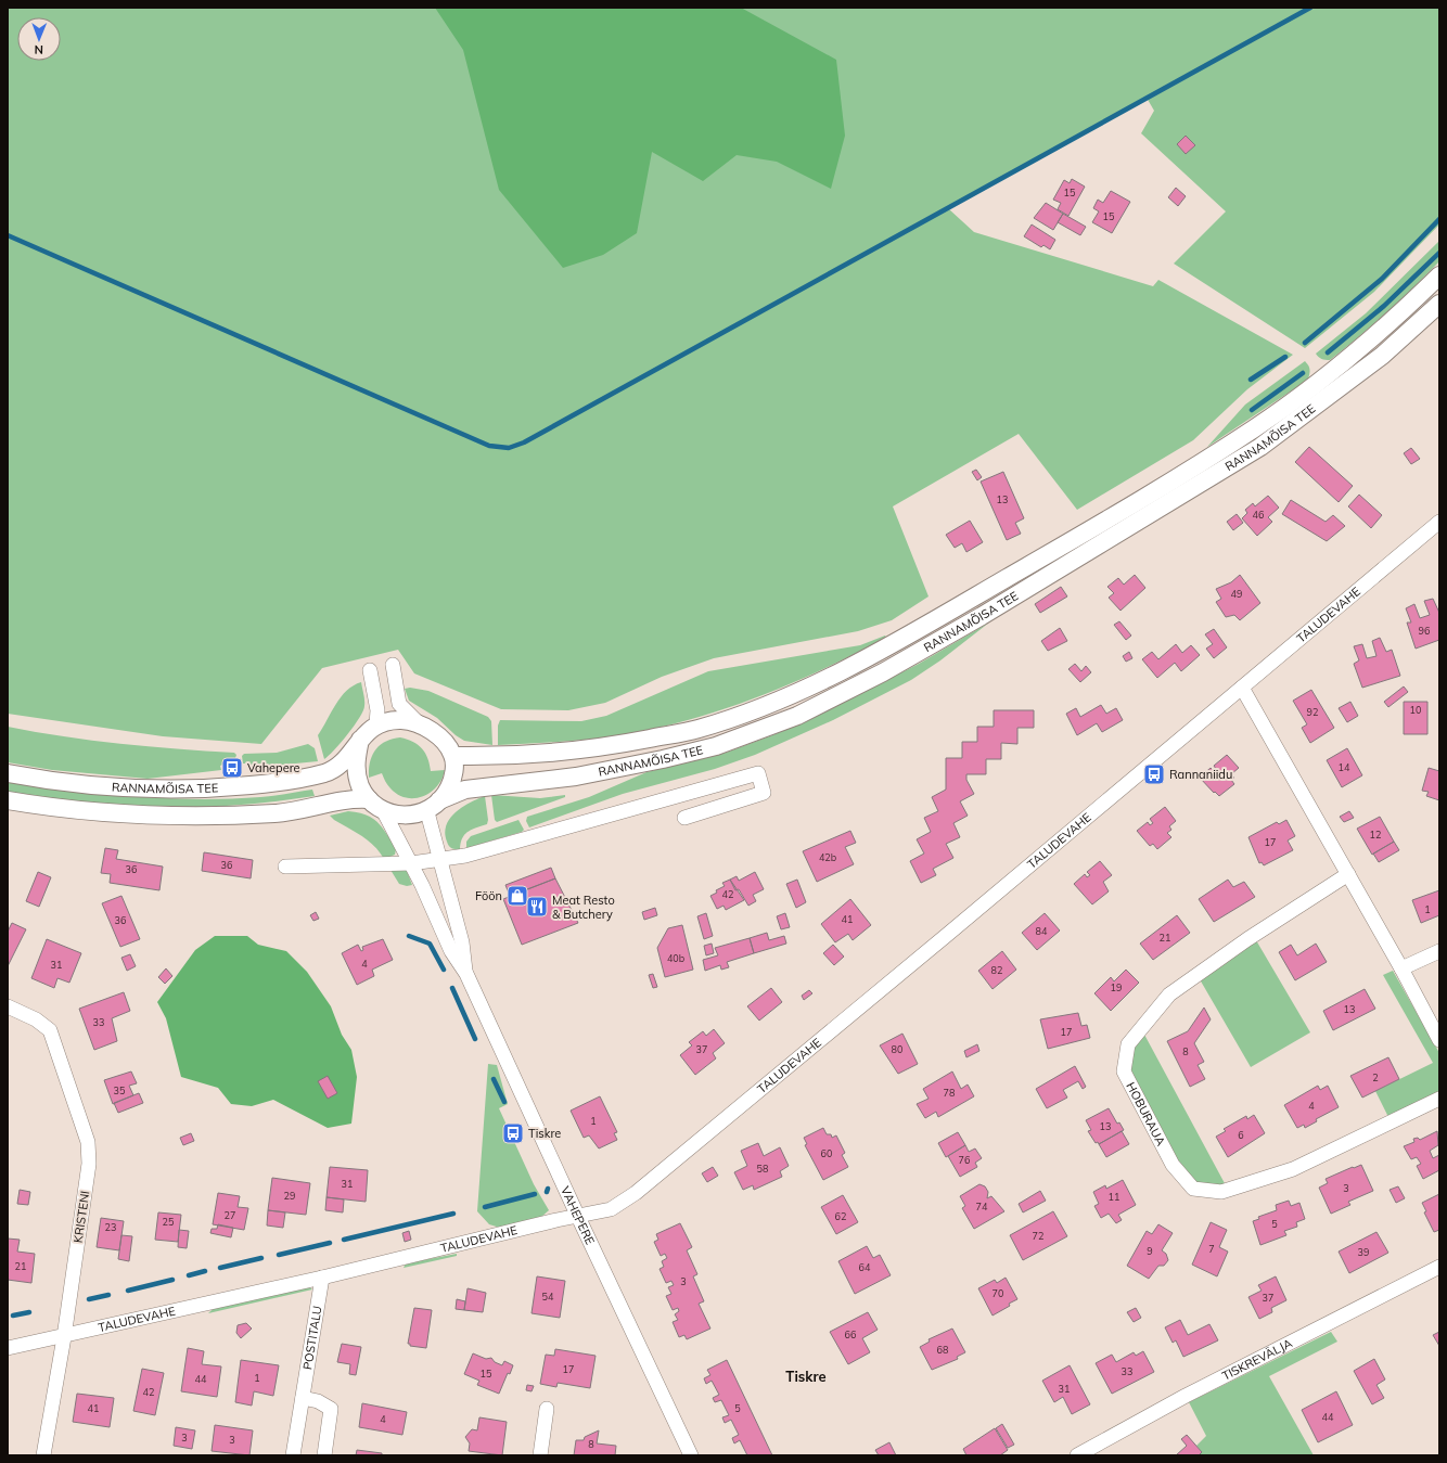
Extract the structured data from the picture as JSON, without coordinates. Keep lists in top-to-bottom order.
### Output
{
  "streets": {
    "street": [
      "RANNAMÕISA TEE",
      "TALUDEVAHE",
      "HOBURAUA",
      "VAHEPERE",
      "KRISTENI",
      "POSTITALU",
      "TISKREVÄLJA"
    ]
  },
  "crossings": [
    ["RANNAMÕISA TEE", "VAHEPERE"],
    ["TALUDEVAHE", "VAHEPERE"],
    ["TALUDEVAHE", "KRISTENI"],
    ["TALUDEVAHE", "POSTITALU"]
  ],
  "districts": ["Tiskre"],
  "places": {
    "bus stop": ["Vahepere", "Rannaniidu", "Tiskre"],
    "shop": ["Föön"],
    "restaurant": ["Meat Resto & Butchery"]
  },
  "house_numbers": [
    "15",
    "15",
    "13",
    "46",
    "49",
    "96",
    "10",
    "92",
    "14",
    "12",
    "17",
    "42b",
    "36",
    "36",
    "42",
    "1",
    "41",
    "36",
    "84",
    "21",
    "40b",
    "4",
    "31",
    "82",
    "19",
    "13",
    "33",
    "17",
    "37",
    "80",
    "8",
    "2",
    "35",
    "78",
    "4",
    "1",
    "13",
    "6",
    "60",
    "76",
    "58",
    "31",
    "3",
    "29",
    "11",
    "74",
    "27",
    "62",
    "25",
    "5",
    "23",
    "72",
    "7",
    "9",
    "39",
    "21",
    "64",
    "3",
    "70",
    "54",
    "37",
    "66",
    "68",
    "17",
    "33",
    "15",
    "1",
    "44",
    "31",
    "42",
    "41",
    "5",
    "44",
    "4",
    "3",
    "3",
    "8"
  ],
  "north": "bottom"
}
